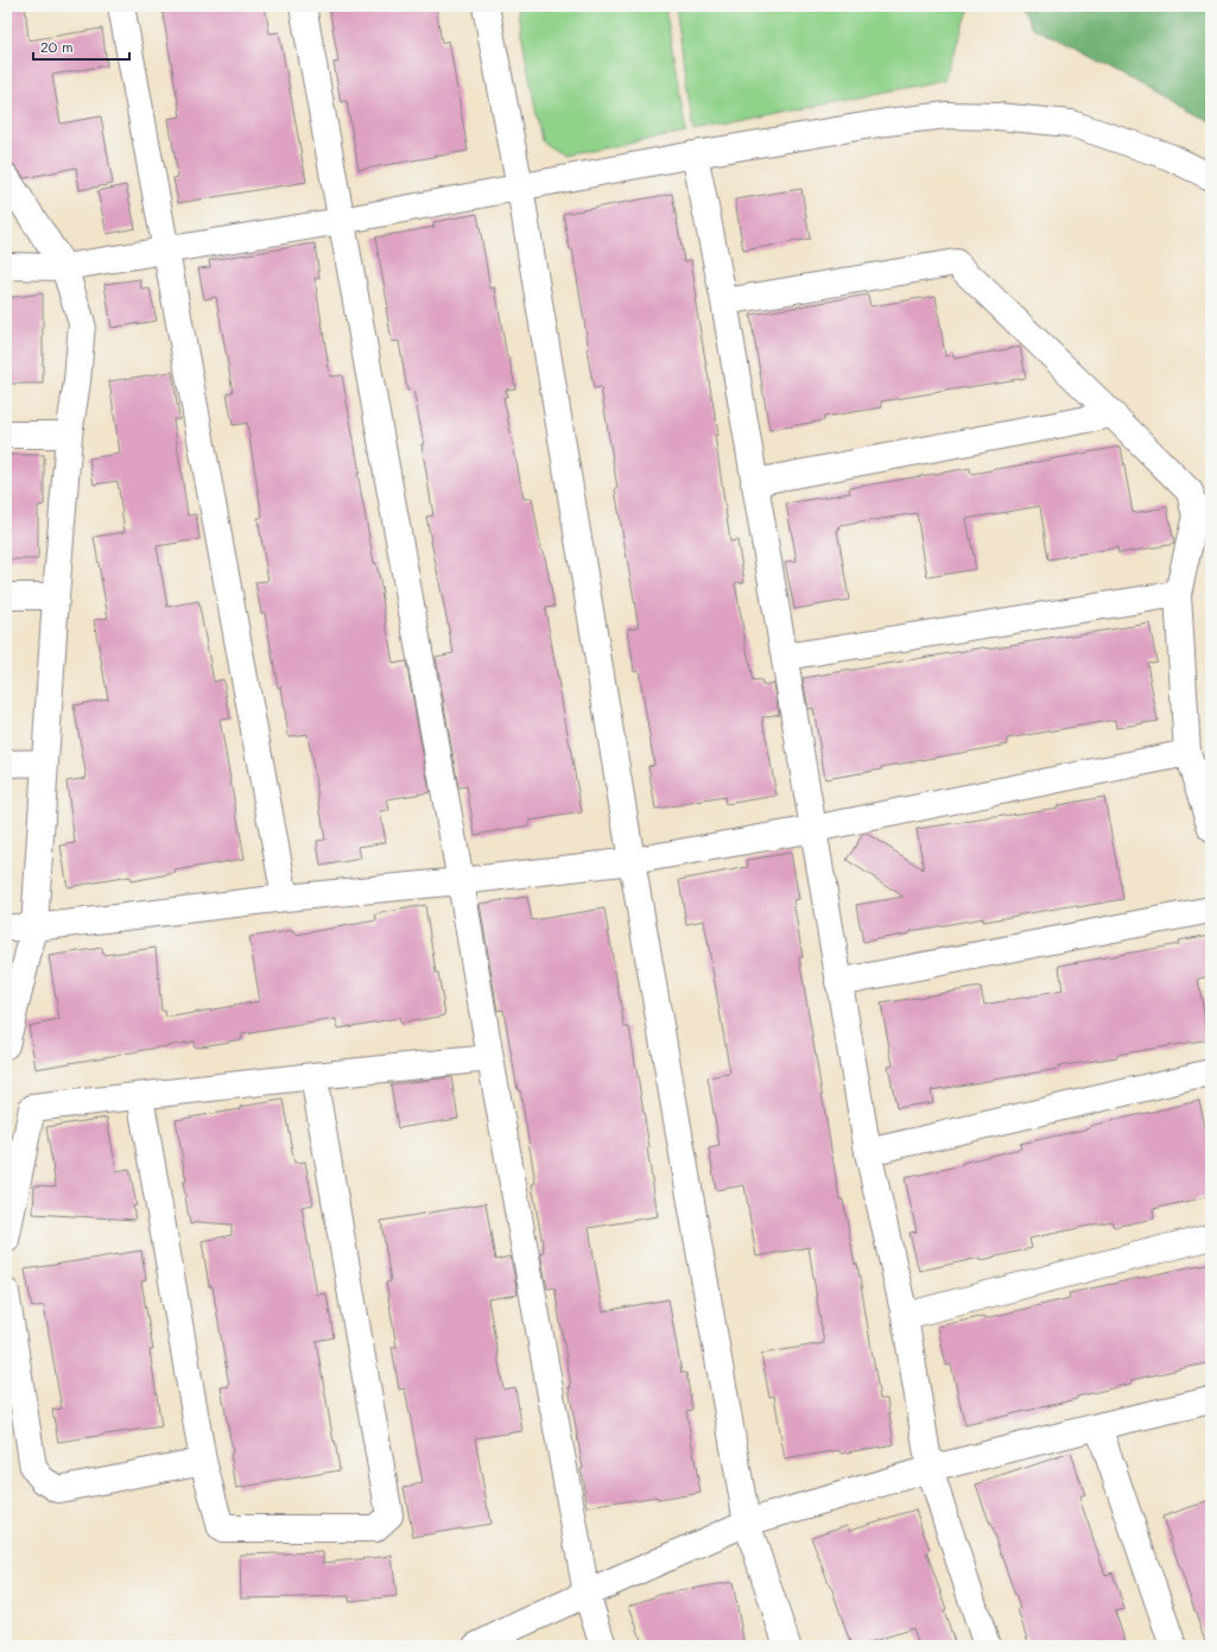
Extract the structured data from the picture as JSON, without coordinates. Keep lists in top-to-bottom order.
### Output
{
  "scale_bar": "20 m"
}
